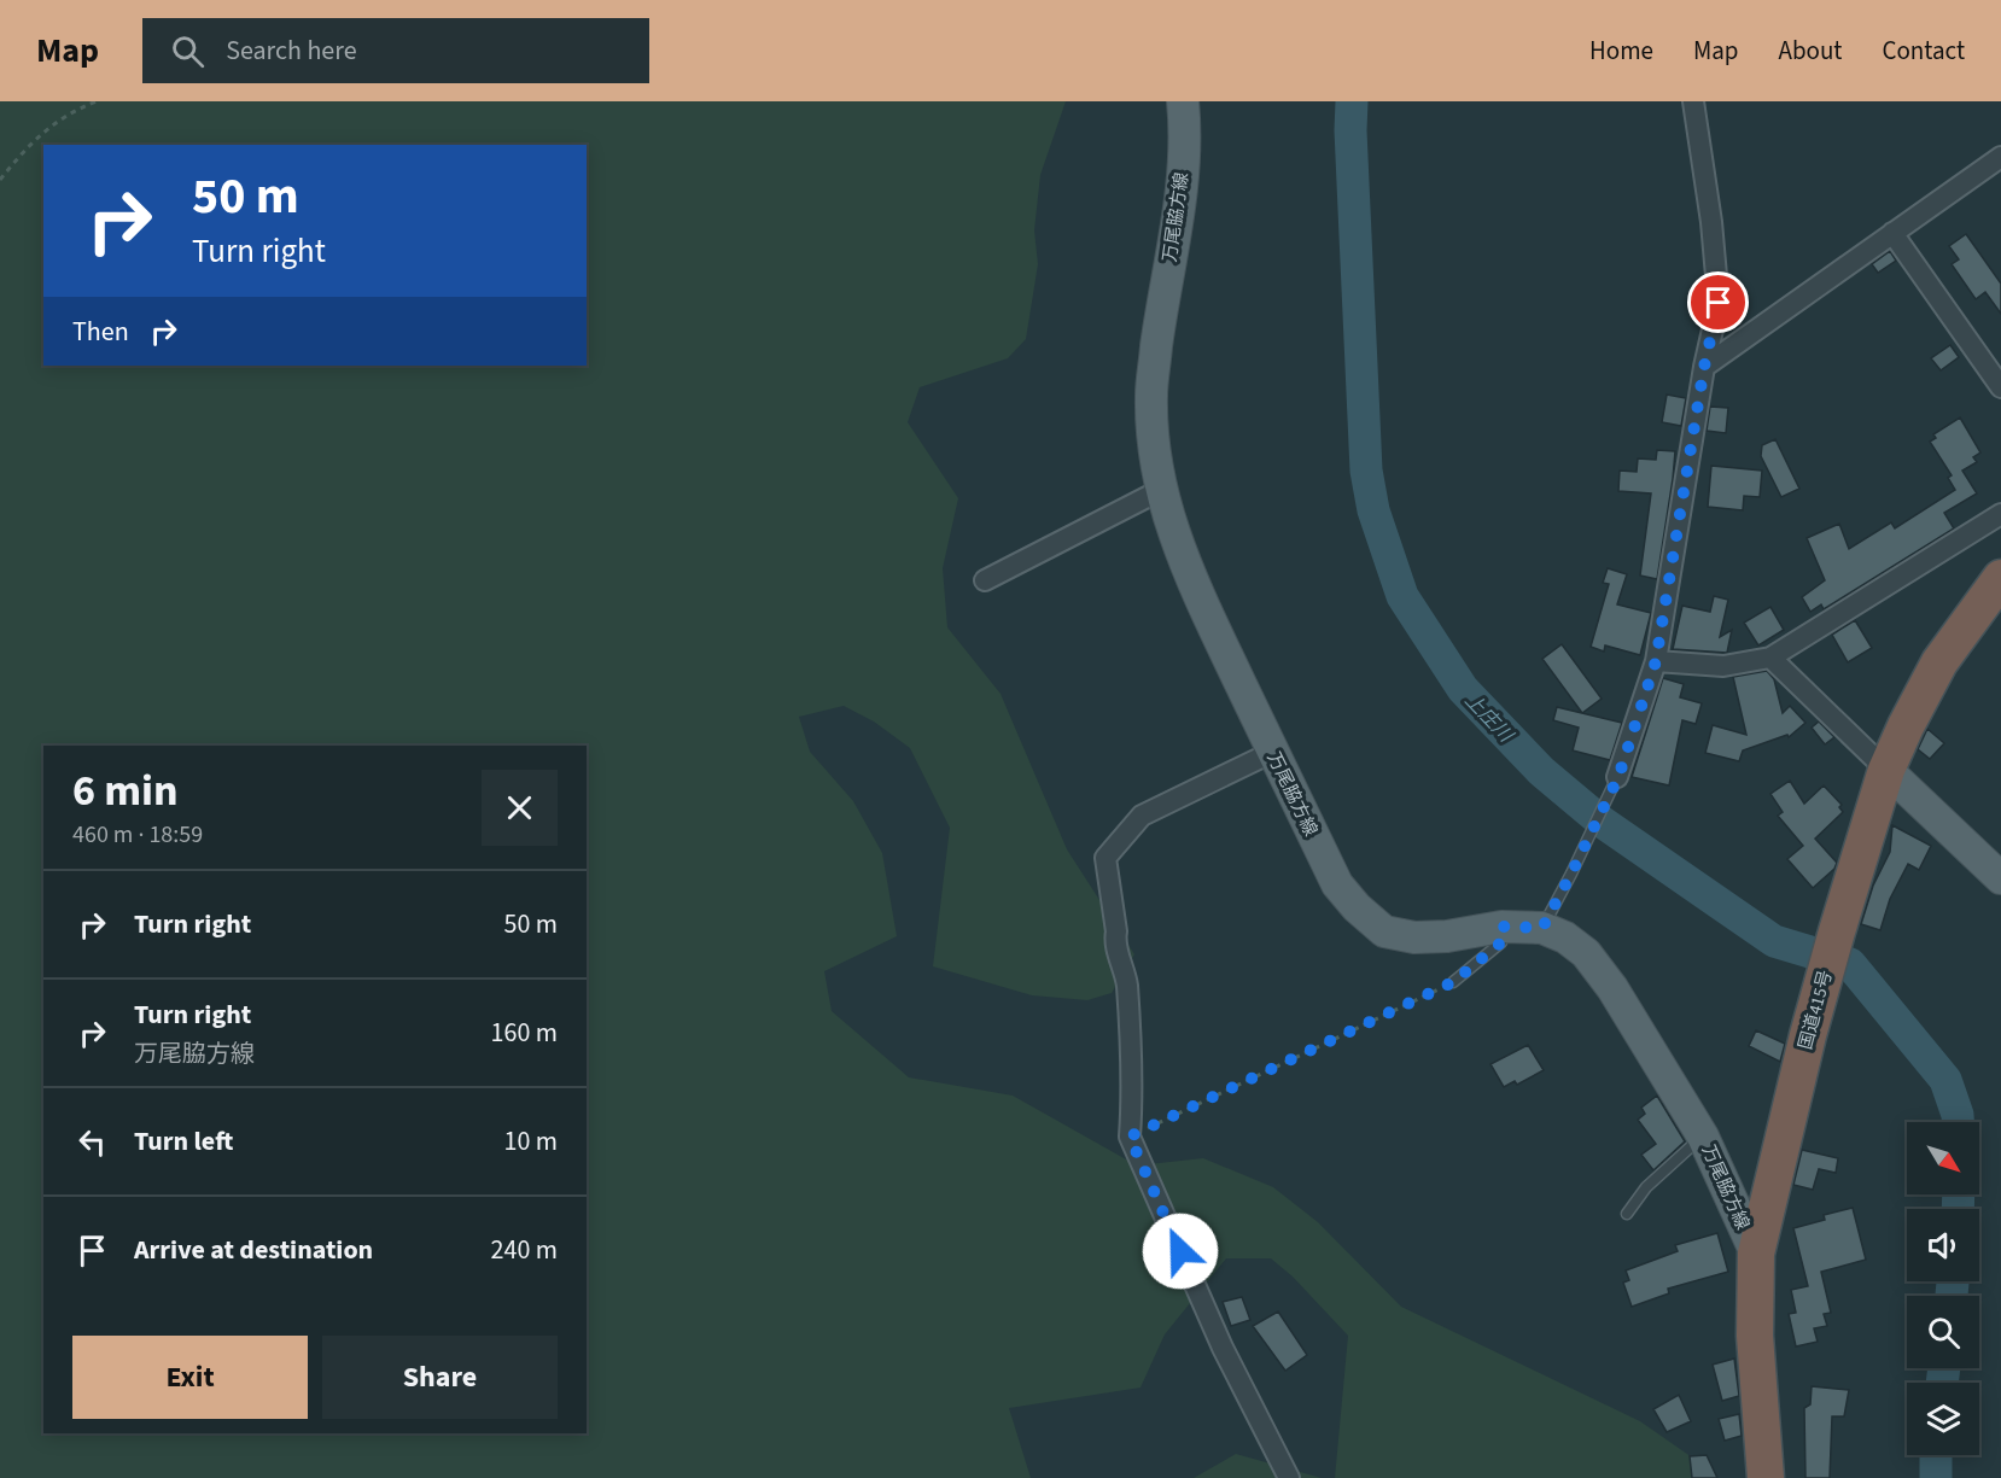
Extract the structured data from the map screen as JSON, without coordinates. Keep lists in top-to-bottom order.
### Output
{
  "streets": {
    "highway": ["国道415号"],
    "main road": ["万尾脇方線"]
  },
  "crossings": [
    ["万尾脇方線", "国道415号"]
  ],
  "water": ["上庄川"],
  "north": "bottom right",
  "page": {
    "header": "Map",
    "search": "Search here",
    "nav": [
      "Home",
      "Map",
      "About",
      "Contact"
    ],
    "turn": ["50 m", "Turn right"],
    "then": "Then",
    "heading": ["6 min", "460 m · 18:59"],
    "list": [
      {
        "name": "Turn right",
        "value": "50 m"
      },
      {
        "name": "Turn right",
        "note": "万尾脇方線",
        "value": "160 m"
      },
      {
        "name": "Turn left",
        "value": "10 m"
      },
      {
        "name": "Arrive at destination",
        "value": "240 m"
      }
    ],
    "buttons": ["Exit", "Share"]
  }
}
